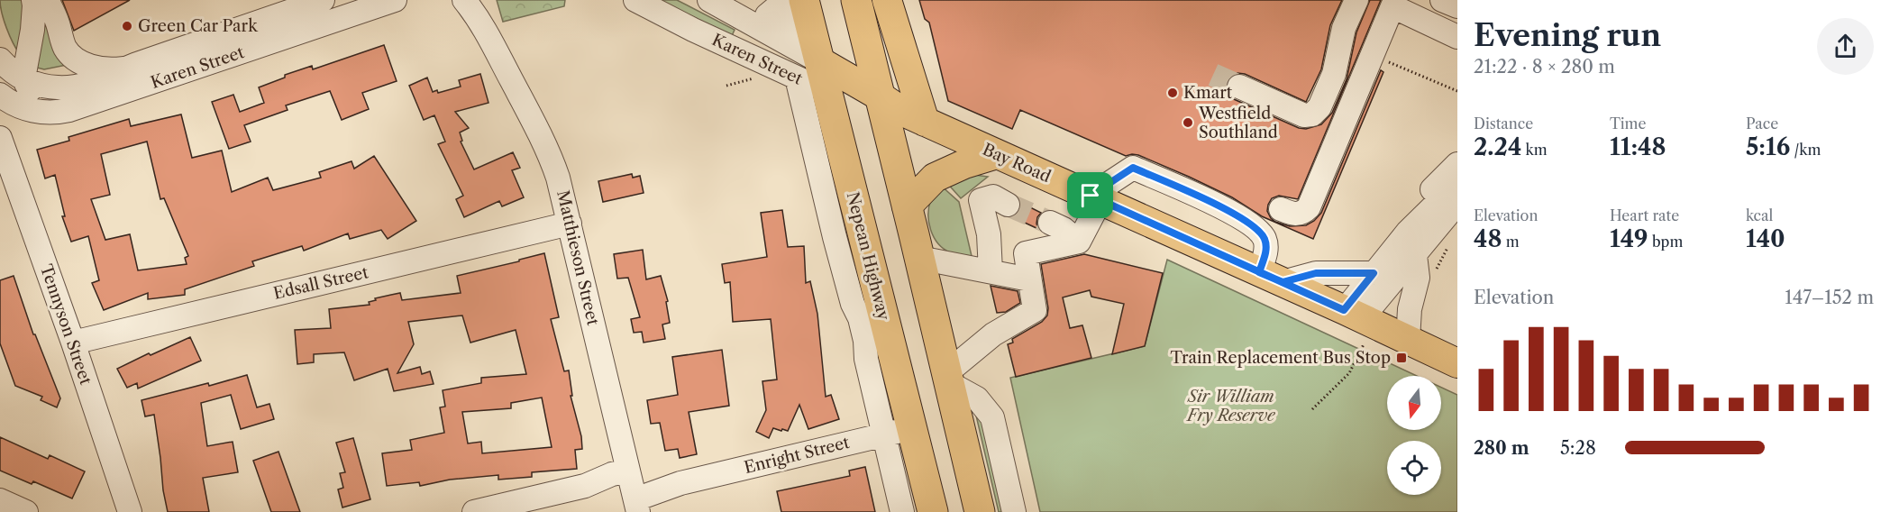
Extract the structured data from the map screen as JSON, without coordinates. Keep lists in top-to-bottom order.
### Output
{
  "streets": {
    "highway": ["Nepean Highway"],
    "main road": ["Bay Road"],
    "street": [
      "Karen Street",
      "Matthieson Street",
      "Edsall Street",
      "Tennyson Street",
      "Enright Street"
    ]
  },
  "crossings": [
    ["Karen Street", "Bay Road"],
    ["Karen Street", "Nepean Highway"],
    ["Bay Road", "Nepean Highway"],
    ["Nepean Highway", "Enright Street"],
    ["Matthieson Street", "Edsall Street"],
    ["Matthieson Street", "Enright Street"],
    ["Edsall Street", "Tennyson Street"]
  ],
  "parks": ["Sir William Fry Reserve"],
  "places": {
    "other": ["Green Car Park", "Kmart", "Westfield Southland"],
    "transit": ["Train Replacement Bus Stop"]
  },
  "north": "bottom",
  "page": {
    "heading": ["Evening run", "21:22 · 8 × 280 m"],
    "stats": [
      ["Distance", "2.24 km"],
      ["Time", "11:48"],
      ["Pace", "5:16 /km"],
      ["Elevation", "48 m"],
      ["Heart rate", "149 bpm"],
      ["kcal", "140"]
    ],
    "chart": ["Elevation", "147–152 m"],
    "list": [
      {
        "name": "280 m",
        "note": "5:28"
      }
    ]
  }
}
